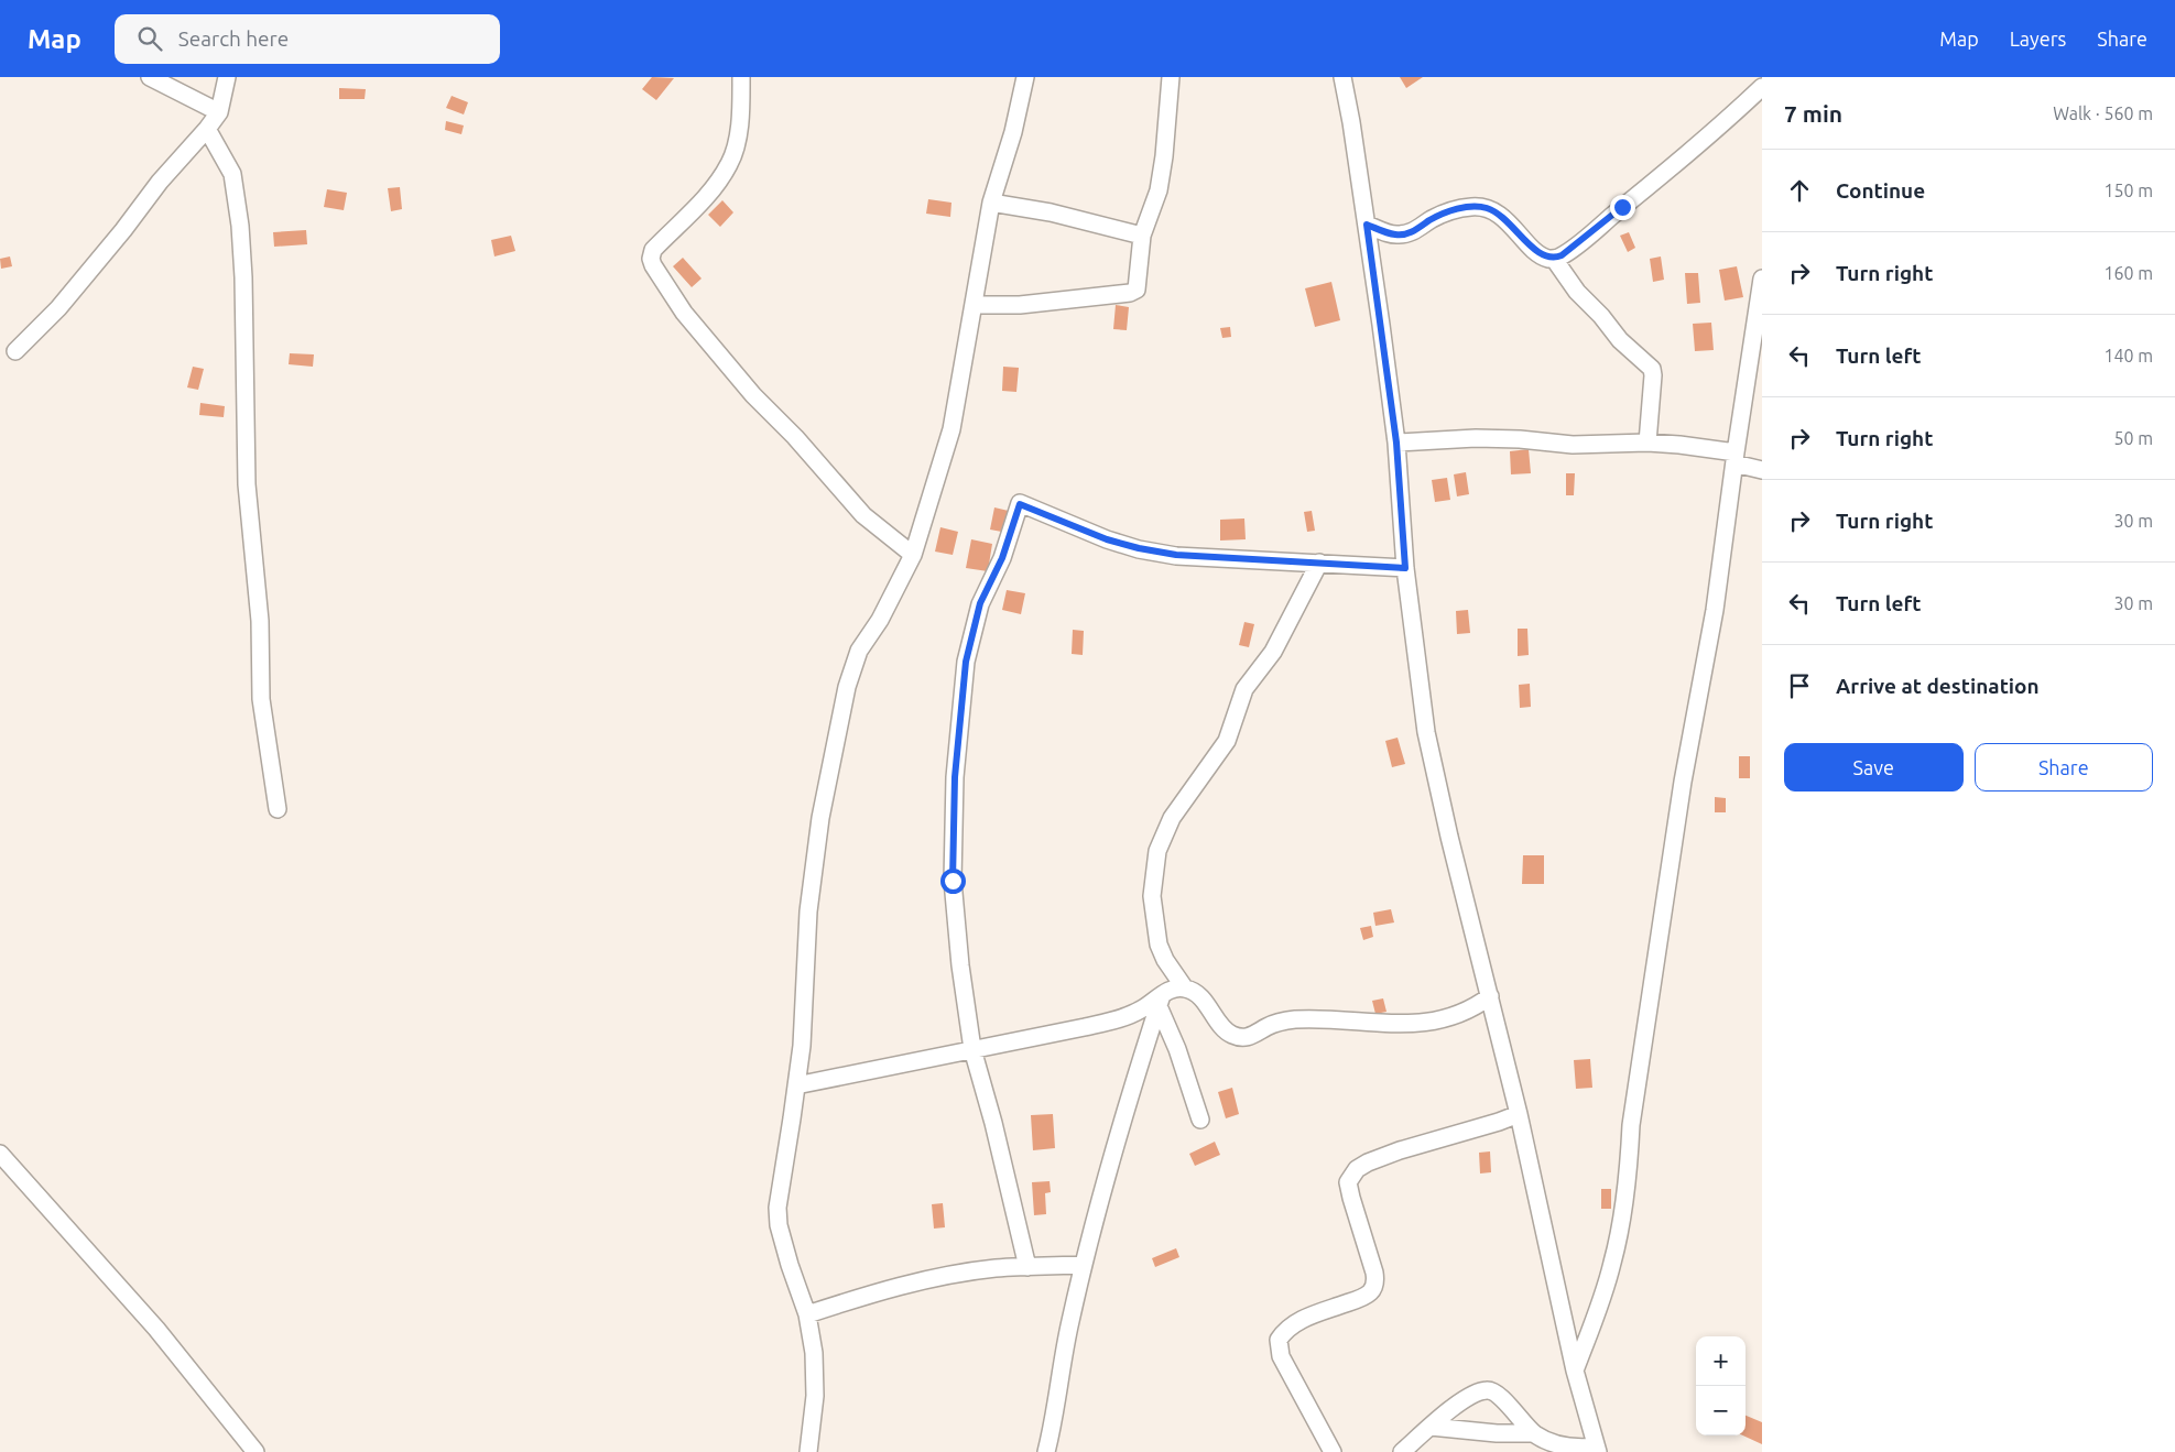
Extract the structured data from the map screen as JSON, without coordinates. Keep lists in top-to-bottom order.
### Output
{
  "page": {
    "header": "Map",
    "search": "Search here",
    "nav": ["Map", "Layers", "Share"],
    "heading": ["7 min", "Walk · 560 m"],
    "list": [
      ["Continue", "150 m"],
      ["Turn right", "160 m"],
      ["Turn left", "140 m"],
      ["Turn right", "50 m"],
      ["Turn right", "30 m"],
      ["Turn left", "30 m"],
      "Arrive at destination"
    ],
    "buttons": ["Save", "Share"],
    "map_buttons": ["+", "−"]
  }
}
